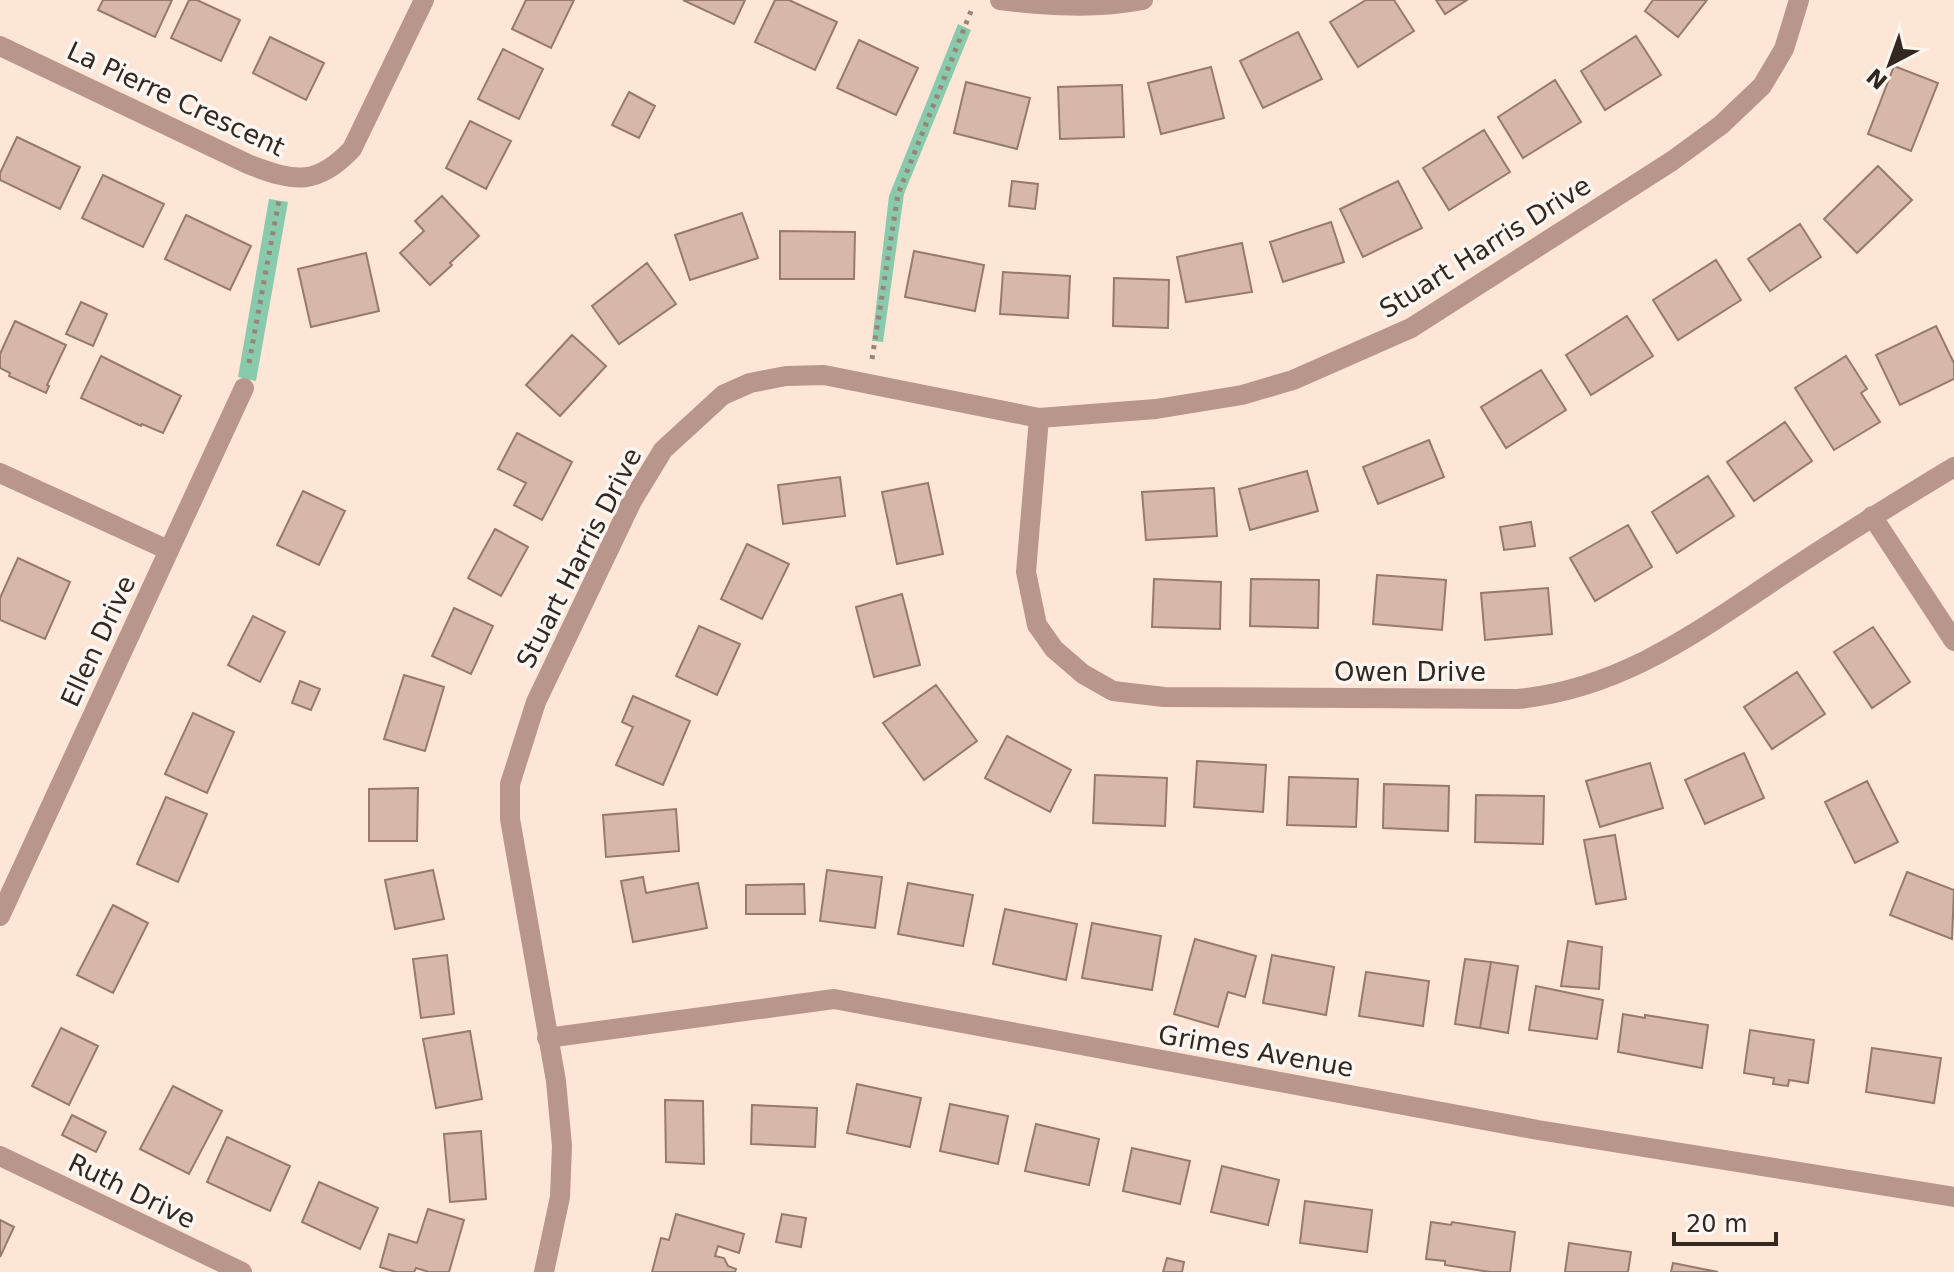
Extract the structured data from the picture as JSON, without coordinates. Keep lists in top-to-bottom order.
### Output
{
  "streets": {
    "street": [
      "La Pierre Crescent",
      "Stuart Harris Drive",
      "Ellen Drive",
      "Owen Drive",
      "Grimes Avenue",
      "Ruth Drive"
    ]
  },
  "crossings": [
    ["Stuart Harris Drive", "Owen Drive"],
    ["Stuart Harris Drive", "Grimes Avenue"]
  ],
  "scale_bar": "20 m",
  "north": "bottom left"
}
